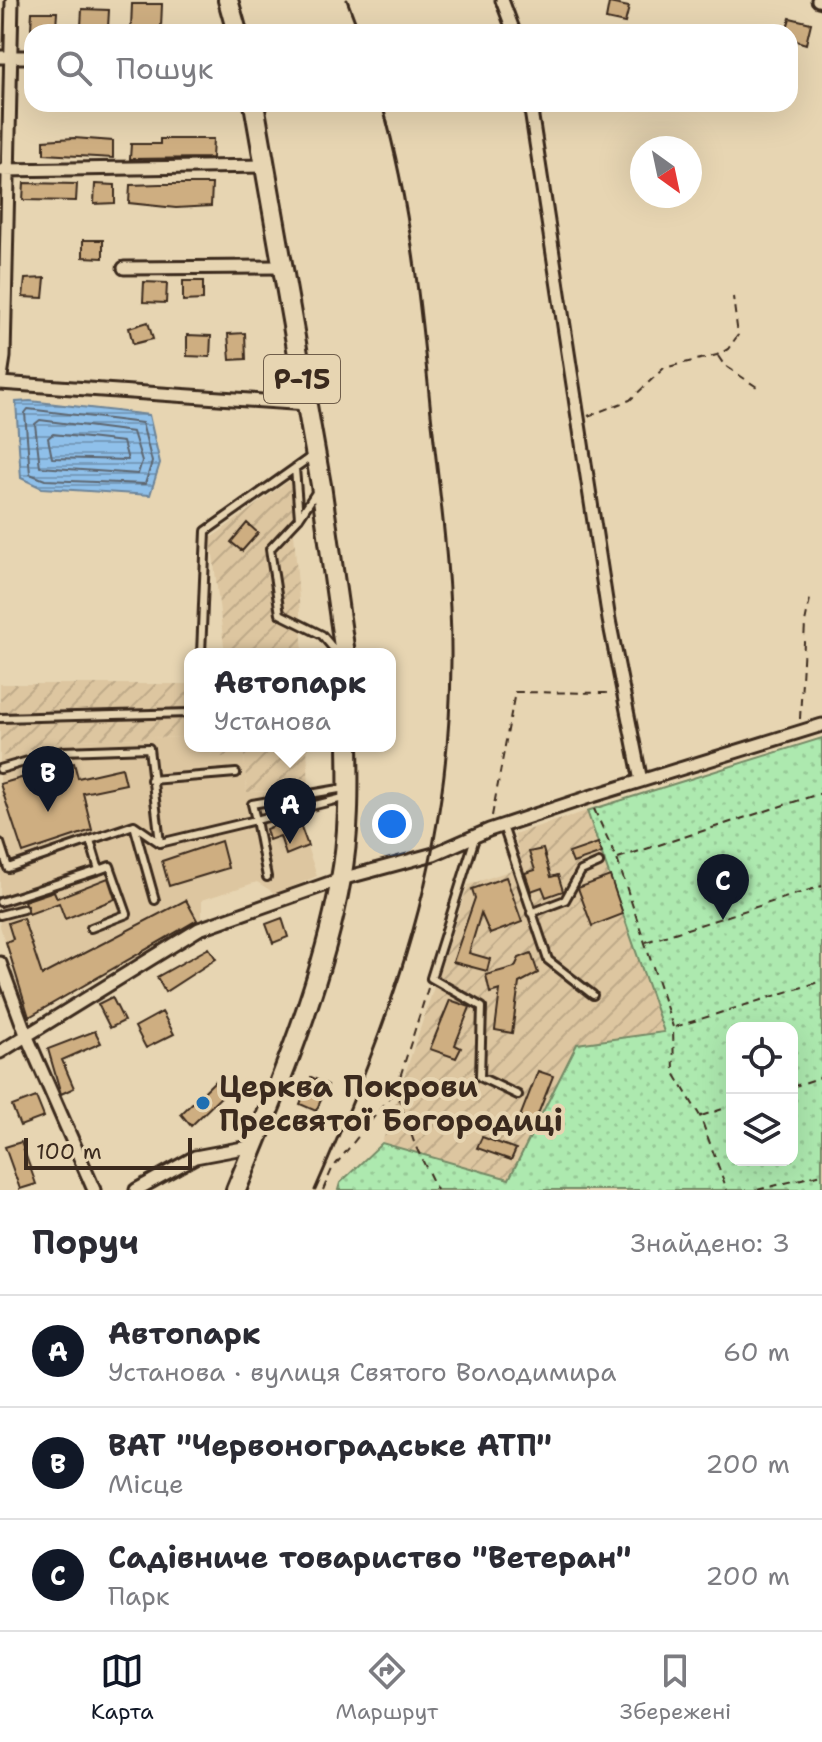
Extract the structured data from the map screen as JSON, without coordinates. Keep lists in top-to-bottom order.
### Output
{
  "streets": {
    "main road": ["Р-15"]
  },
  "places": ["Церква Покрови Пресвятої Богородиці"],
  "scale_bar": "100 m",
  "north": "bottom right",
  "page": {
    "search": "Пошук",
    "popup": ["Автопарк", "Установа"],
    "pins": ["B", "A", "C"],
    "scale": "100 m",
    "heading": ["Поруч", "Знайдено: 3"],
    "list": [
      {
        "mark": "A",
        "name": "Автопарк",
        "note": "Установа · вулиця Святого Володимира",
        "value": "60 m"
      },
      {
        "mark": "B",
        "name": "ВАТ \"Червоноградське АТП\"",
        "note": "Місце",
        "value": "200 m"
      },
      {
        "mark": "C",
        "name": "Садівниче товариство \"Ветеран\"",
        "note": "Парк",
        "value": "200 m"
      }
    ],
    "nav": ["Карта", "Маршрут", "Збережені"]
  }
}
